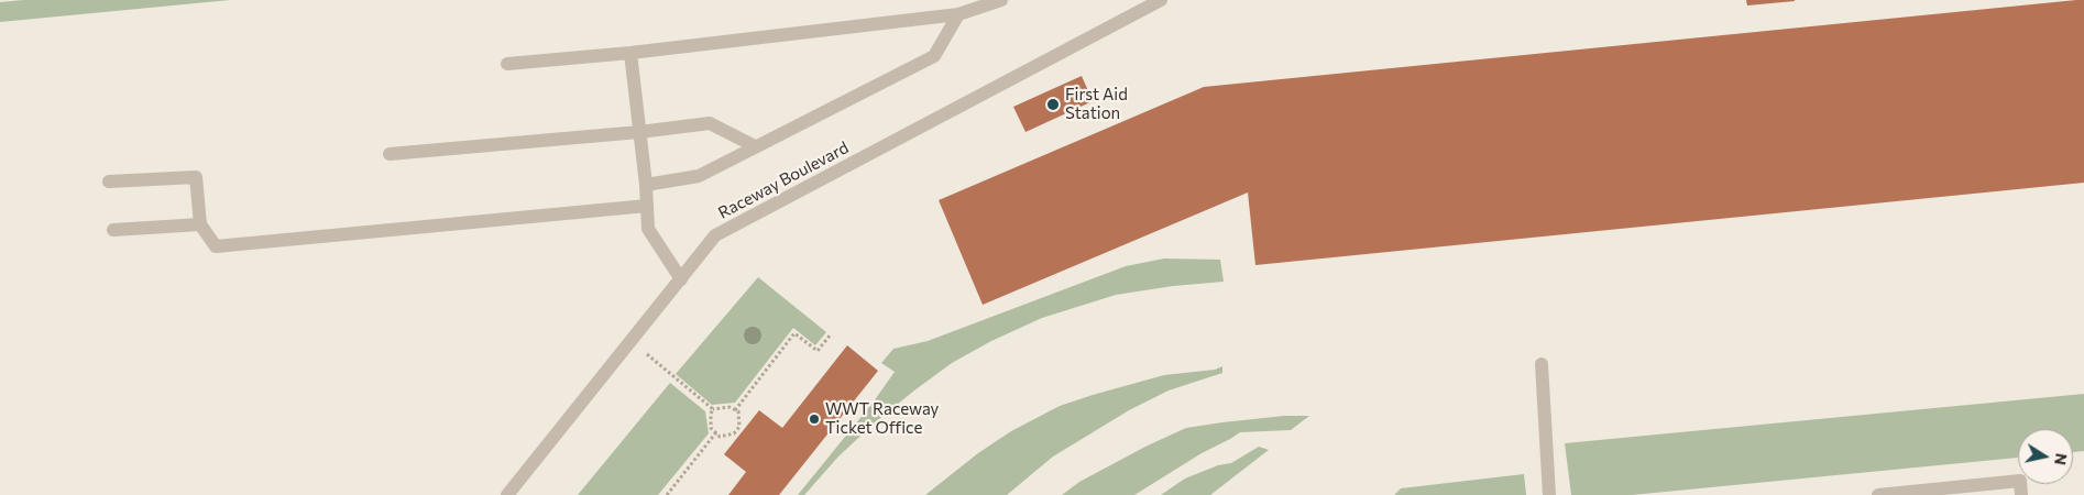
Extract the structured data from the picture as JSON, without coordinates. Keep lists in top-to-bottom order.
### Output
{
  "streets": {
    "street": ["Raceway Boulevard"]
  },
  "places": ["First Aid Station", "WWT Raceway Ticket Office"],
  "north": "right"
}
